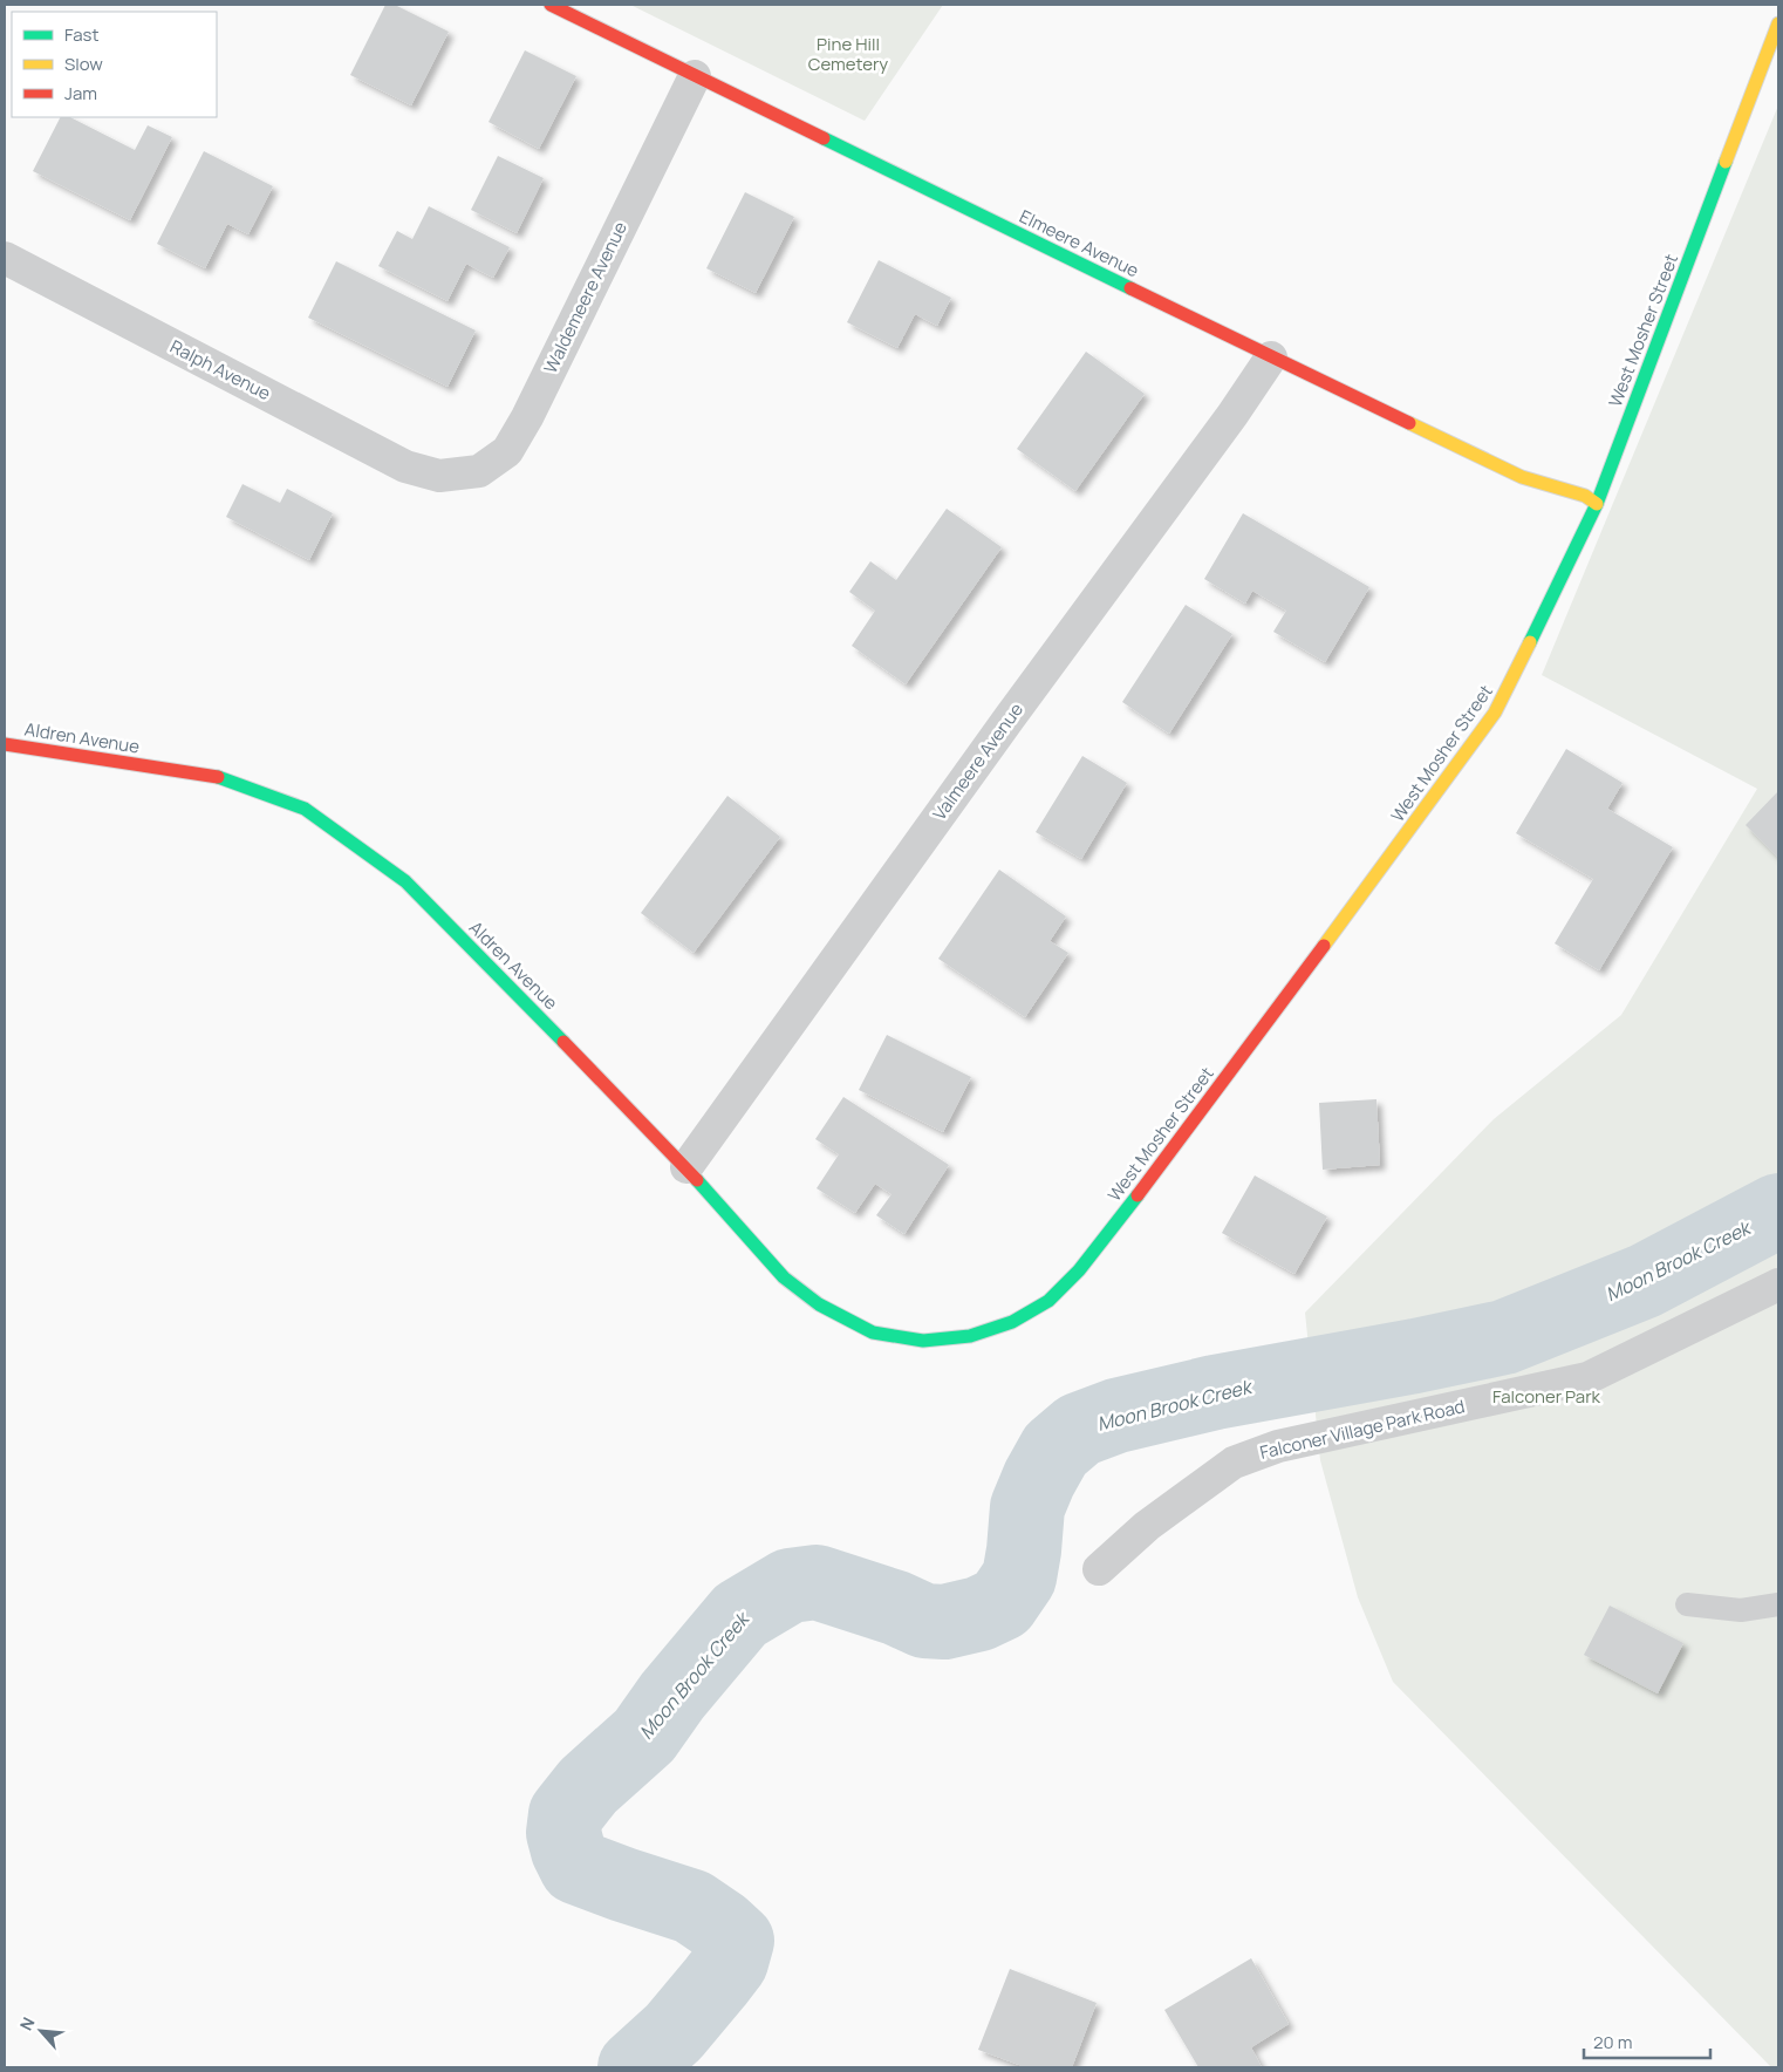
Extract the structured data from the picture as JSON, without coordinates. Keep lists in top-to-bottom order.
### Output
{
  "streets": {
    "street": [
      "Elmeere Avenue",
      "Waldemeere Avenue",
      "West Mosher Street",
      "Ralph Avenue",
      "Aldren Avenue",
      "Valmeere Avenue",
      "Falconer Village Park Road"
    ]
  },
  "crossings": [
    ["Elmeere Avenue", "Waldemeere Avenue"],
    ["Elmeere Avenue", "West Mosher Street"],
    ["Elmeere Avenue", "Valmeere Avenue"],
    ["Waldemeere Avenue", "Ralph Avenue"],
    ["West Mosher Street", "Aldren Avenue"],
    ["Aldren Avenue", "Valmeere Avenue"]
  ],
  "water": ["Moon Brook Creek"],
  "parks": ["Pine Hill Cemetery", "Falconer Park"],
  "legend": ["Fast", "Slow", "Jam"],
  "scale_bar": "20 m",
  "north": "top left"
}
